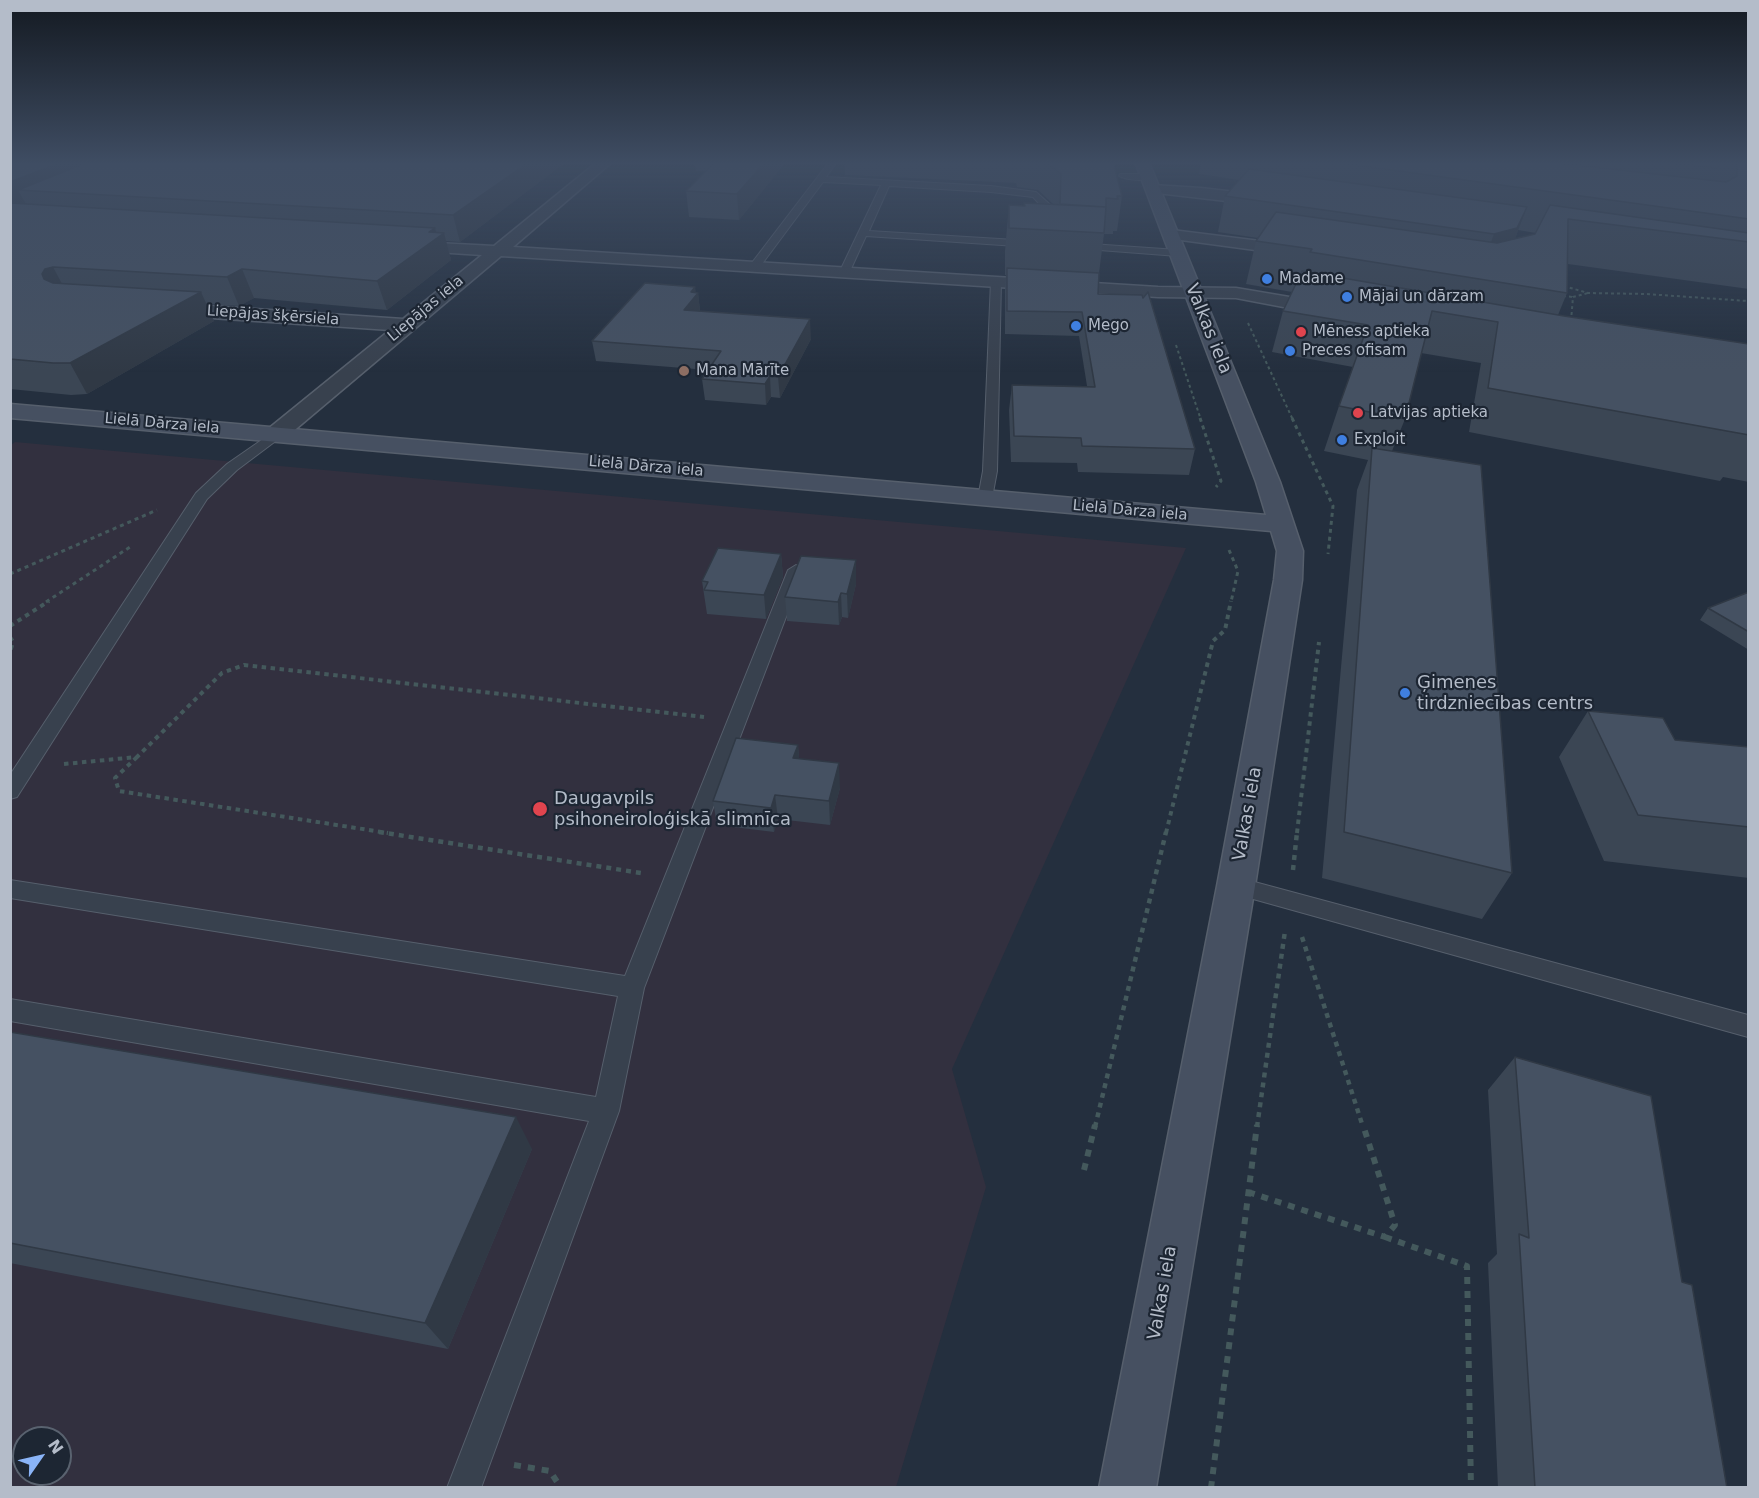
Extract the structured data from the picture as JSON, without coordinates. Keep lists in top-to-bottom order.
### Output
{
  "streets": {
    "street": [
      "Liepājas iela",
      "Liepājas šķērsiela",
      "Valkas iela",
      "Lielā Dārza iela"
    ]
  },
  "crossings": [
    ["Liepājas iela", "Liepājas šķērsiela"],
    ["Liepājas iela", "Lielā Dārza iela"],
    ["Valkas iela", "Lielā Dārza iela"]
  ],
  "places": [
    "Madame",
    "Mājai un dārzam",
    "Mego",
    "Mēness aptieka",
    "Preces ofisam",
    "Mana Mārīte",
    "Latvijas aptieka",
    "Exploit",
    "Ģimenes tirdzniecības centrs",
    "Daugavpils psihoneiroloģiskā slimnīca"
  ],
  "north": "top right"
}
